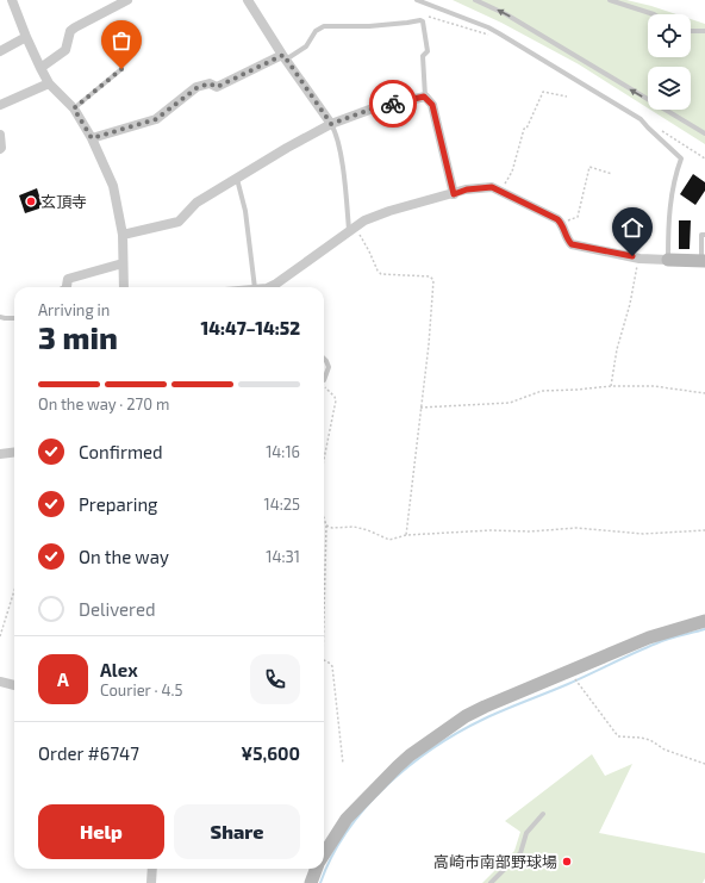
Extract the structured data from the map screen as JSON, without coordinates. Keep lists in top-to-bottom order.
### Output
{
  "places": ["玄頂寺", "高崎市南部野球場"],
  "page": {
    "heading": ["3 min", "Arriving in", "14:47–14:52"],
    "panel": [
      "Alex",
      "Courier · 4.5",
      "Order #6747",
      "¥5,600"
    ],
    "bar": "On the way · 270 m",
    "list": [
      ["Confirmed", "14:16"],
      ["Preparing", "14:25"],
      ["On the way", "14:31"],
      "Delivered"
    ],
    "round": "A",
    "buttons": ["Help", "Share"]
  }
}
